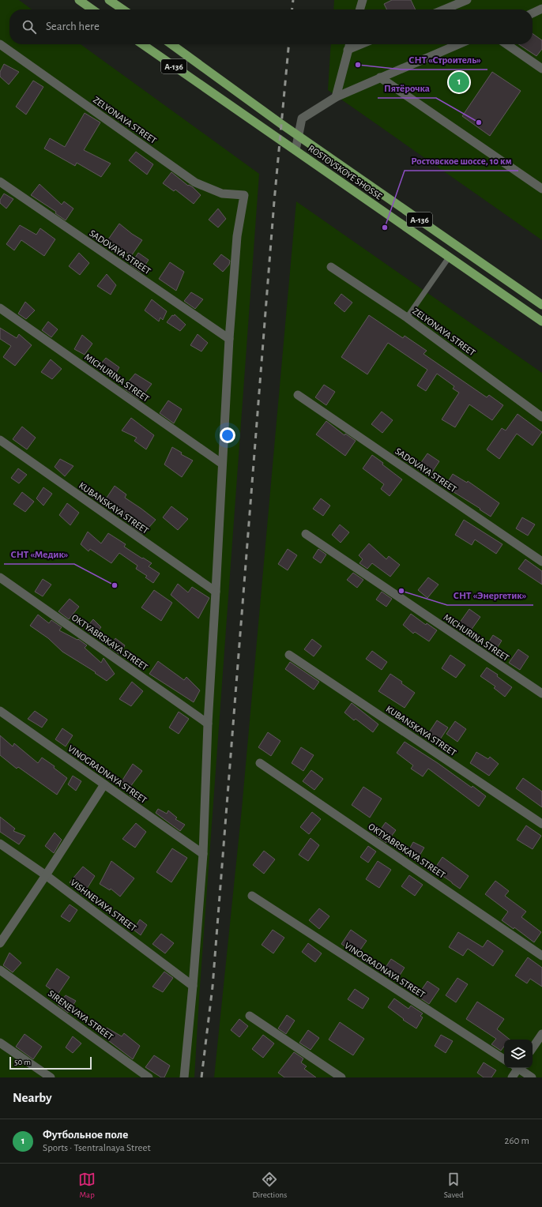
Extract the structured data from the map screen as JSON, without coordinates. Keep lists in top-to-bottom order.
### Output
{
  "streets": {
    "highway": ["А-136", "ROSTOVSKOYE SHOSSE"],
    "street": [
      "ZELYONAYA STREET",
      "SADOVAYA STREET",
      "MICHURINA STREET",
      "KUBANSKAYA STREET",
      "OKTYABRSKAYA STREET",
      "VINOGRADNAYA STREET",
      "VISHNEVAYA STREET",
      "SIRENEVAYA STREET"
    ]
  },
  "crossings": [
    ["ZELYONAYA STREET", "SADOVAYA STREET"]
  ],
  "places": [
    "СНТ «Строитель»",
    "Пятёрочка",
    "Ростовское шоссе, 10 км",
    "СНТ «Медик»",
    "СНТ «Энергетик»"
  ],
  "scale_bar": "50 m",
  "page": {
    "search": "Search here",
    "pins": "1",
    "scale": "50 m",
    "heading": "Nearby",
    "list": [
      {
        "mark": "1",
        "name": "Футбольное поле",
        "note": "Sports · Tsentralnaya Street",
        "value": "260 m"
      }
    ],
    "nav": ["Map", "Directions", "Saved"]
  }
}
